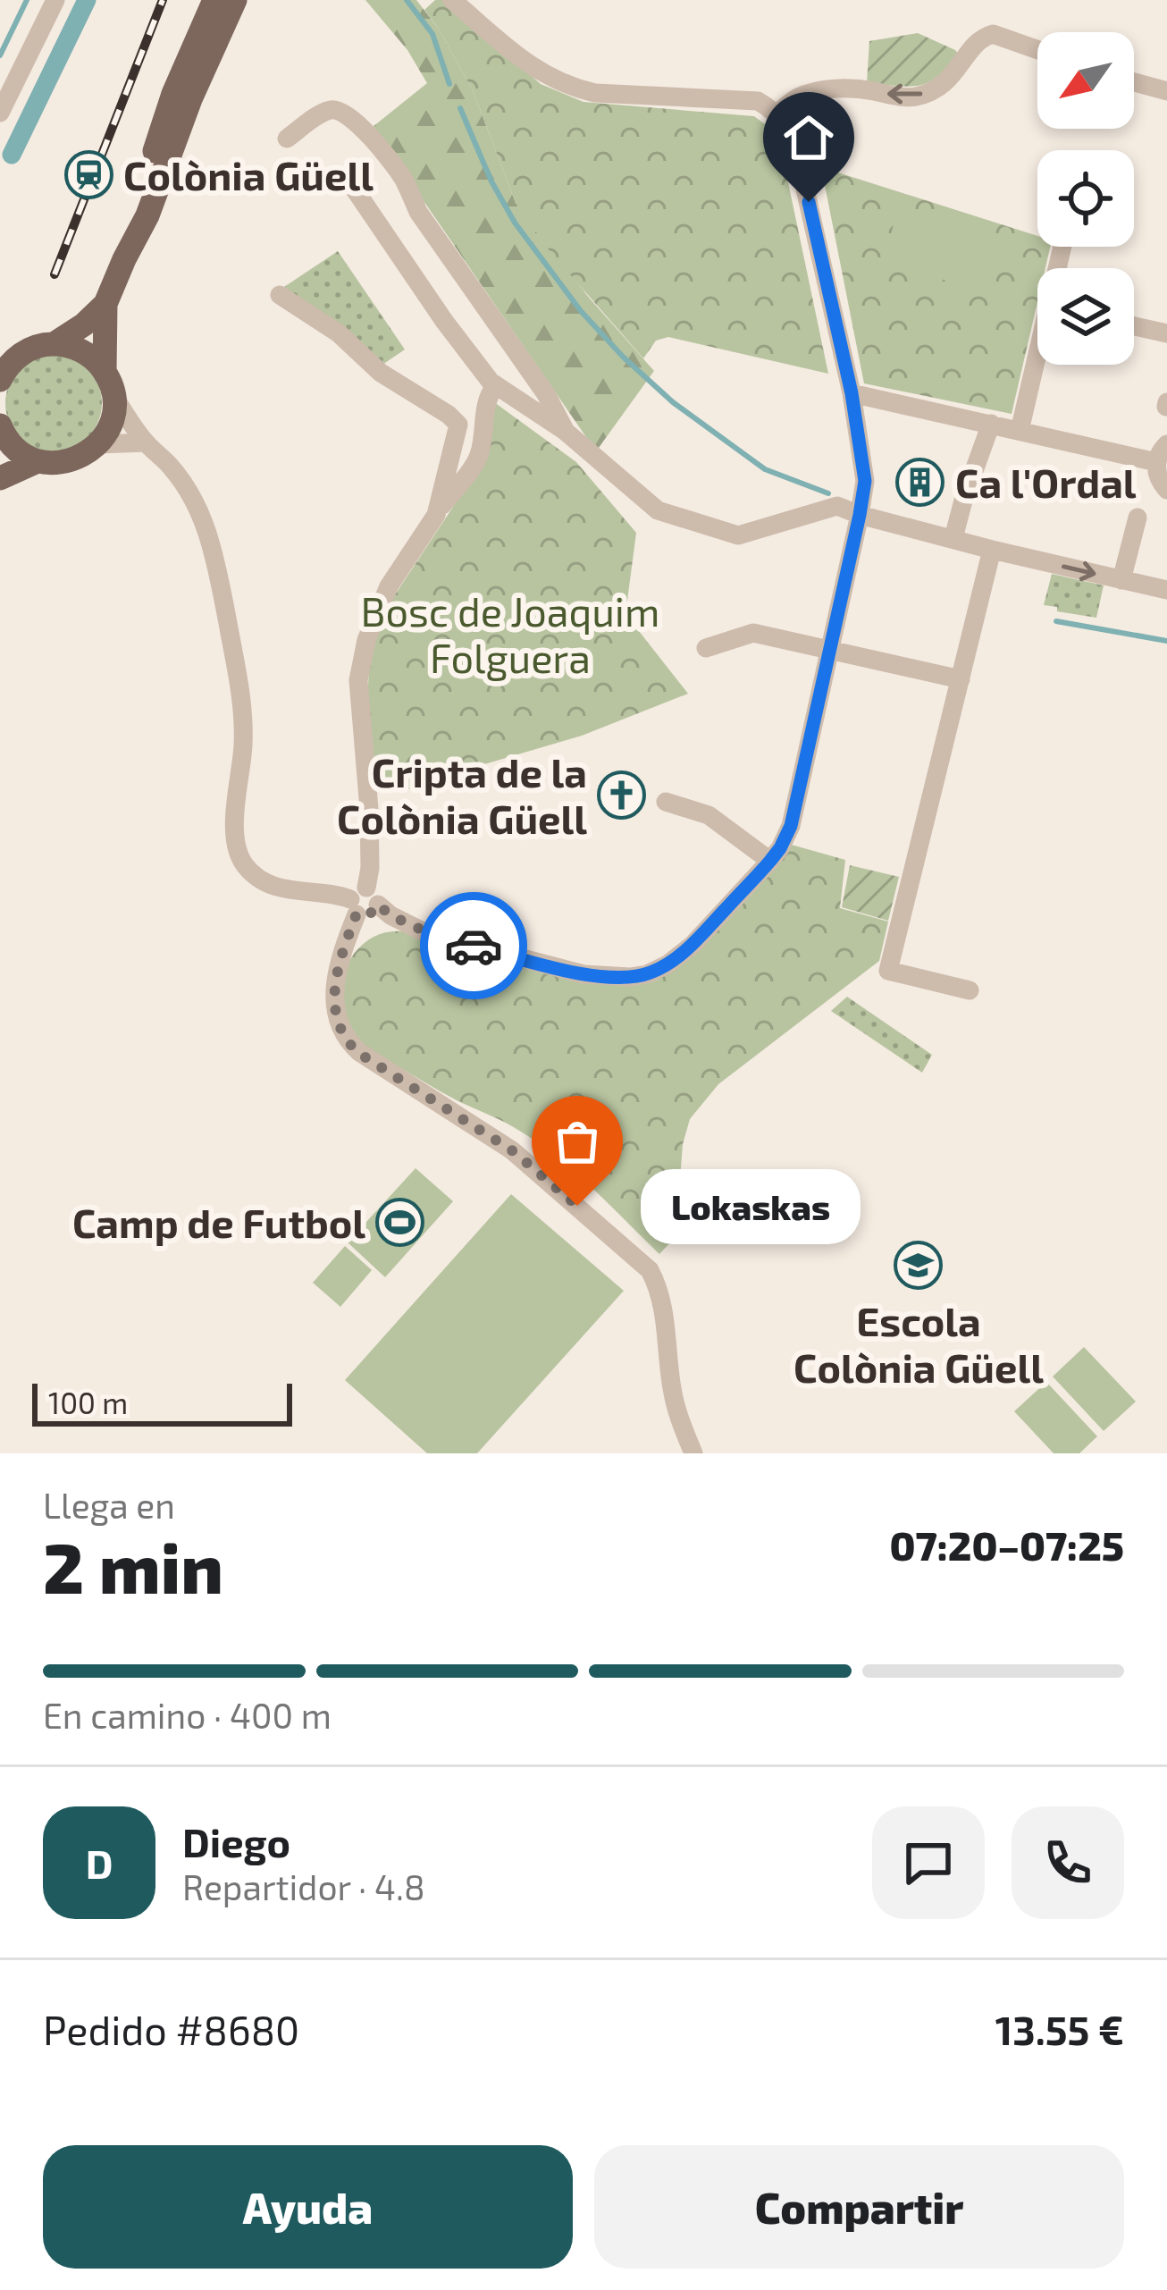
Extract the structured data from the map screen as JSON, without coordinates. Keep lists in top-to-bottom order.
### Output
{
  "parks": ["Bosc de Joaquim Folguera"],
  "places": {
    "station": ["Colònia Güell"],
    "building": ["Ca l'Ordal"],
    "church": ["Cripta de la Colònia Güell"],
    "other": ["Lokaskas"],
    "sports": ["Camp de Futbol"],
    "school or university": ["Escola Colònia Güell"]
  },
  "scale_bar": "100 m",
  "north": "bottom left",
  "page": {
    "bubble": "Lokaskas",
    "scale": "100 m",
    "heading": ["2 min", "Llega en", "07:20–07:25"],
    "panel": [
      "Diego",
      "Repartidor · 4.8",
      "Pedido #8680",
      "13.55 €"
    ],
    "bar": "En camino · 400 m",
    "round": "D",
    "buttons": ["Ayuda", "Compartir"]
  }
}
